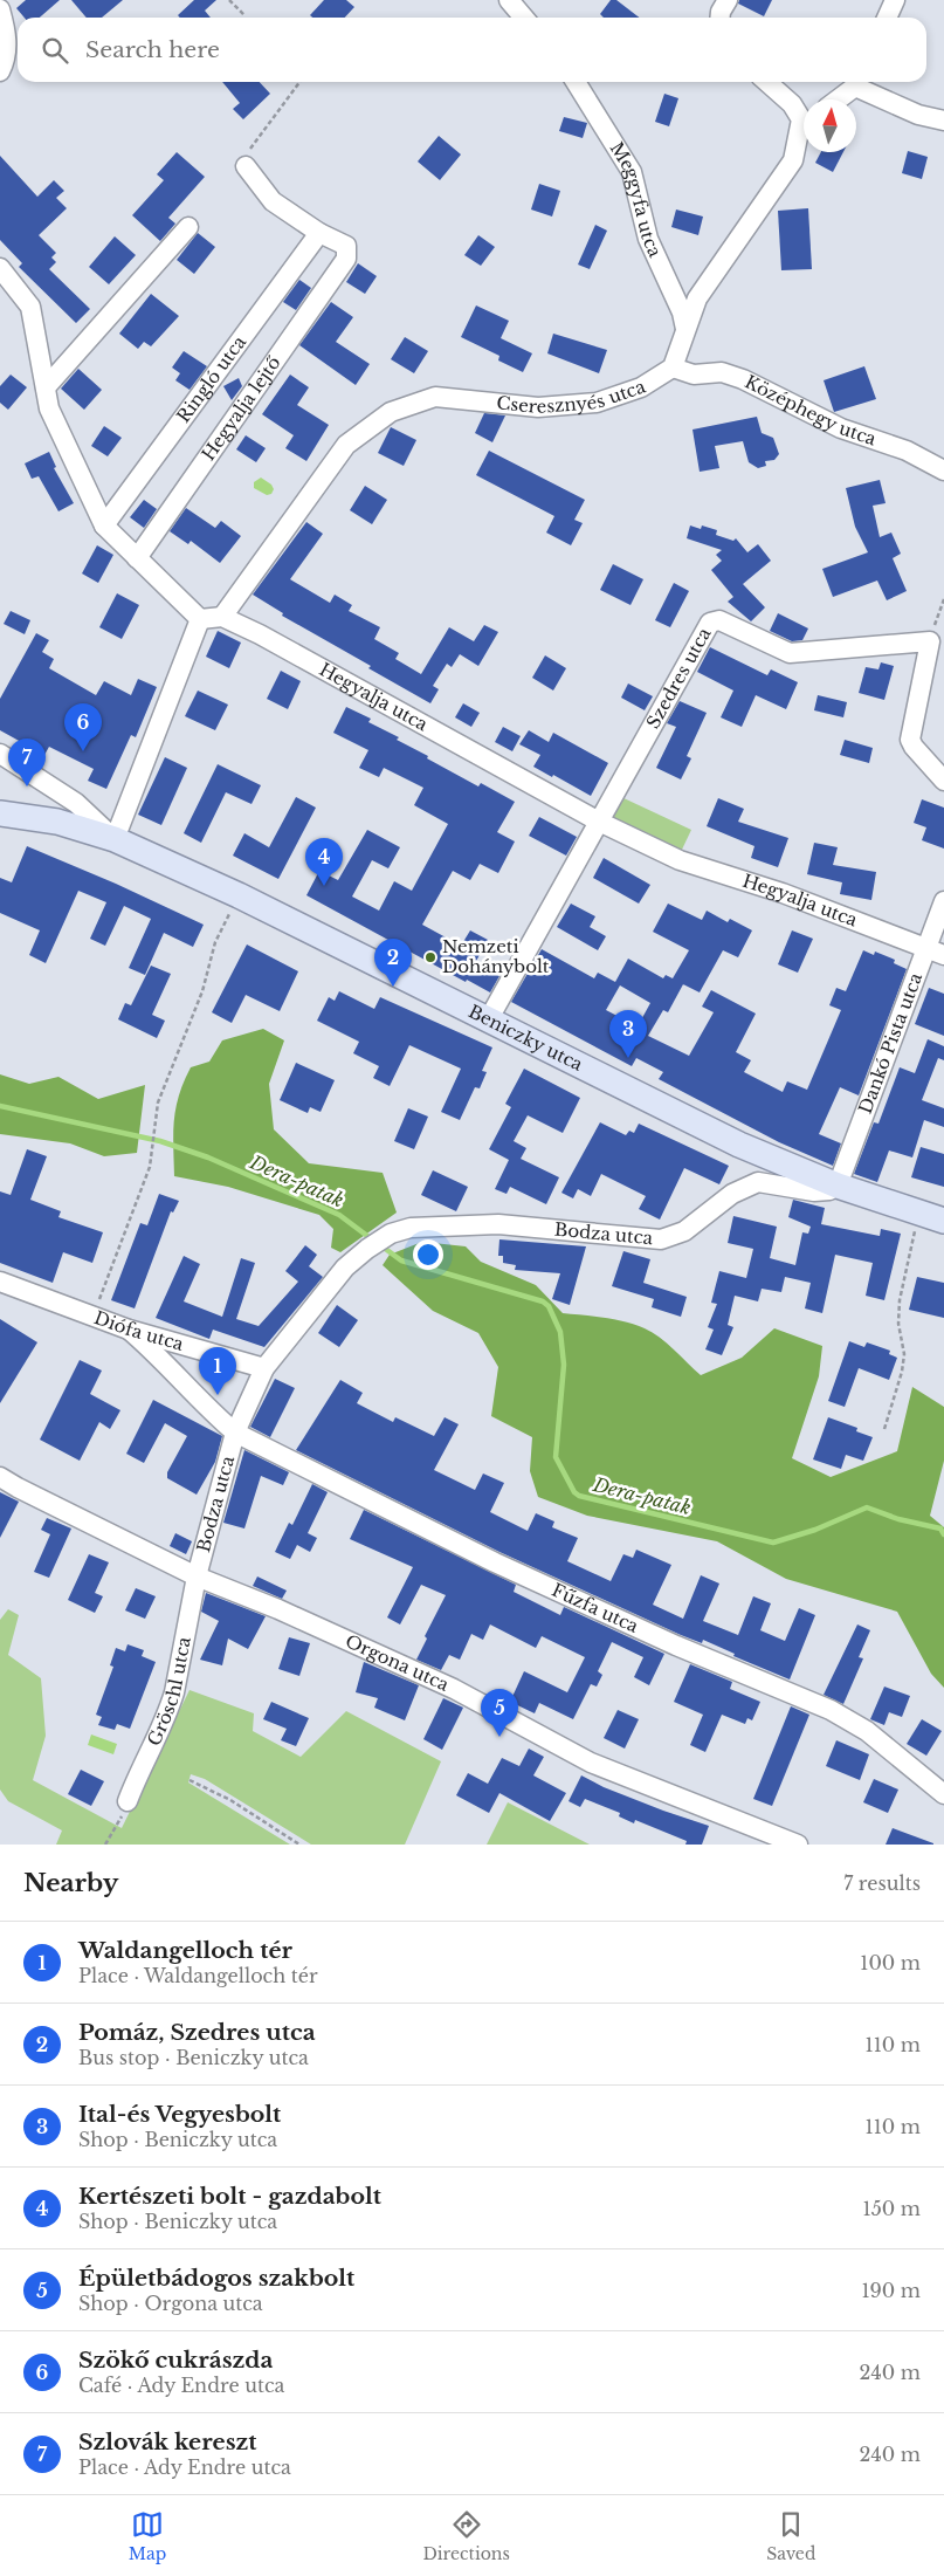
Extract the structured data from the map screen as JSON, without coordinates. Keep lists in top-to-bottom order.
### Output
{
  "streets": {
    "main road": ["Beniczky utca"],
    "street": [
      "Meggyfa utca",
      "Ringló utca",
      "Cseresznyés utca",
      "Hegyalja lejtő",
      "Középhegy utca",
      "Szedres utca",
      "Hegyalja utca",
      "Dankó Pista utca",
      "Bodza utca",
      "Diófa utca",
      "Fűzfa utca",
      "Orgona utca",
      "Gröschl utca"
    ]
  },
  "crossings": [
    ["Ringló utca", "Hegyalja lejtő"],
    ["Cseresznyés utca", "Középhegy utca"],
    ["Cseresznyés utca", "Hegyalja utca"],
    ["Szedres utca", "Hegyalja utca"],
    ["Szedres utca", "Beniczky utca"],
    ["Hegyalja utca", "Dankó Pista utca"],
    ["Beniczky utca", "Dankó Pista utca"],
    ["Beniczky utca", "Bodza utca"],
    ["Dankó Pista utca", "Bodza utca"],
    ["Bodza utca", "Diófa utca"],
    ["Bodza utca", "Fűzfa utca"],
    ["Bodza utca", "Orgona utca"],
    ["Bodza utca", "Gröschl utca"],
    ["Diófa utca", "Fűzfa utca"],
    ["Orgona utca", "Gröschl utca"]
  ],
  "water": ["Dera-patak"],
  "places": ["Nemzeti Dohánybolt"],
  "north": "top",
  "page": {
    "search": "Search here",
    "pins": [
      "6",
      "7",
      "4",
      "2",
      "3",
      "1",
      "5"
    ],
    "heading": ["Nearby", "7 results"],
    "list": [
      {
        "mark": "1",
        "name": "Waldangelloch tér",
        "note": "Place · Waldangelloch tér",
        "value": "100 m"
      },
      {
        "mark": "2",
        "name": "Pomáz, Szedres utca",
        "note": "Bus stop · Beniczky utca",
        "value": "110 m"
      },
      {
        "mark": "3",
        "name": "Ital-és Vegyesbolt",
        "note": "Shop · Beniczky utca",
        "value": "110 m"
      },
      {
        "mark": "4",
        "name": "Kertészeti bolt - gazdabolt",
        "note": "Shop · Beniczky utca",
        "value": "150 m"
      },
      {
        "mark": "5",
        "name": "Épületbádogos szakbolt",
        "note": "Shop · Orgona utca",
        "value": "190 m"
      },
      {
        "mark": "6",
        "name": "Szökő cukrászda",
        "note": "Café · Ady Endre utca",
        "value": "240 m"
      },
      {
        "mark": "7",
        "name": "Szlovák kereszt",
        "note": "Place · Ady Endre utca",
        "value": "240 m"
      }
    ],
    "nav": ["Map", "Directions", "Saved"]
  }
}
